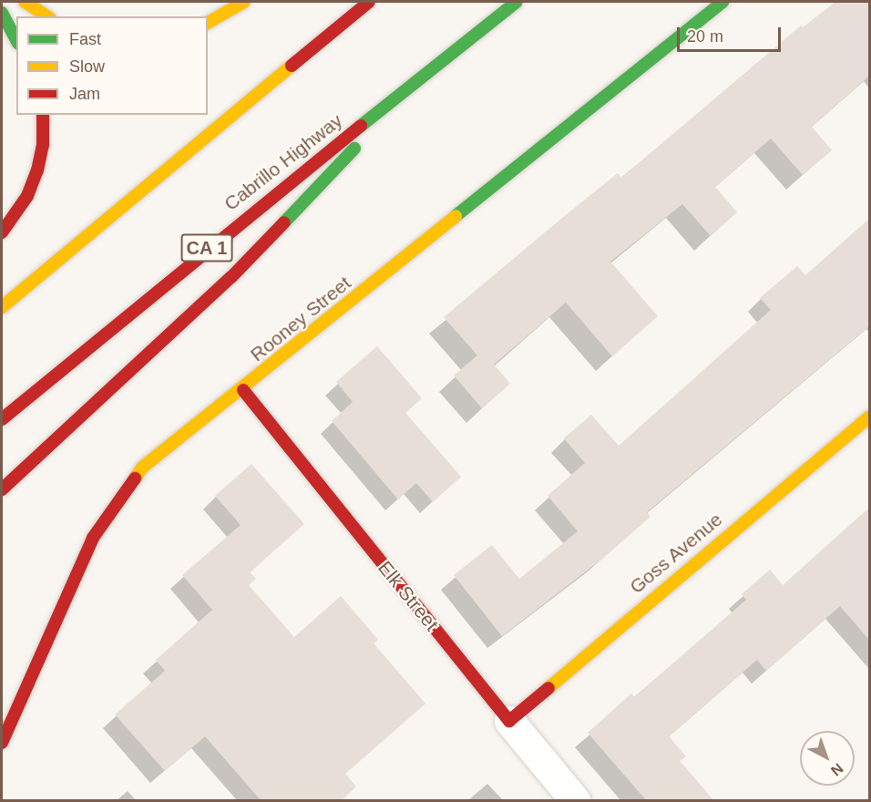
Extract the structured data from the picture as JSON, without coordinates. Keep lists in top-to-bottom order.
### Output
{
  "streets": {
    "main road": [
      "Cabrillo Highway",
      "CA 1",
      "Rooney Street",
      "Goss Avenue",
      "Elk Street"
    ]
  },
  "crossings": [
    ["Rooney Street", "Elk Street"],
    ["Goss Avenue", "Elk Street"]
  ],
  "legend": ["Fast", "Slow", "Jam"],
  "scale_bar": "20 m",
  "north": "bottom right"
}
